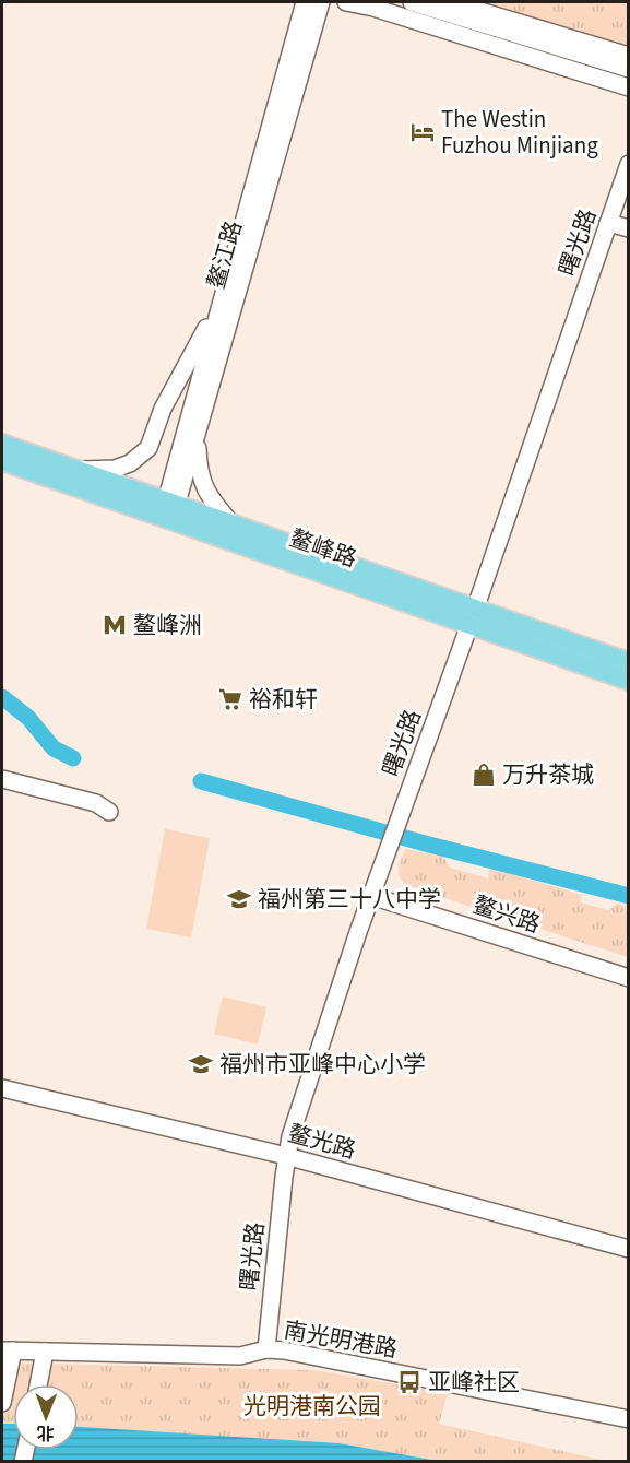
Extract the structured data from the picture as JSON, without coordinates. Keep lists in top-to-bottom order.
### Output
{
  "streets": {
    "main road": [
      "曙光路",
      "鳌江路",
      "鳌峰路",
      "鳌兴路",
      "鳌光路",
      "南光明港路"
    ]
  },
  "crossings": [
    ["曙光路", "鳌峰路"],
    ["曙光路", "鳌兴路"],
    ["曙光路", "鳌光路"],
    ["曙光路", "南光明港路"],
    ["鳌江路", "鳌峰路"]
  ],
  "parks": ["光明港南公园"],
  "places": {
    "hotel": ["The Westin Fuzhou Minjiang"],
    "metro station": ["鳌峰洲"],
    "supermarket": ["裕和轩"],
    "shop": ["万升茶城"],
    "school or university": ["福州第三十八中学", "福州市亚峰中心小学"],
    "bus stop": ["亚峰社区"]
  },
  "north": "bottom"
}
